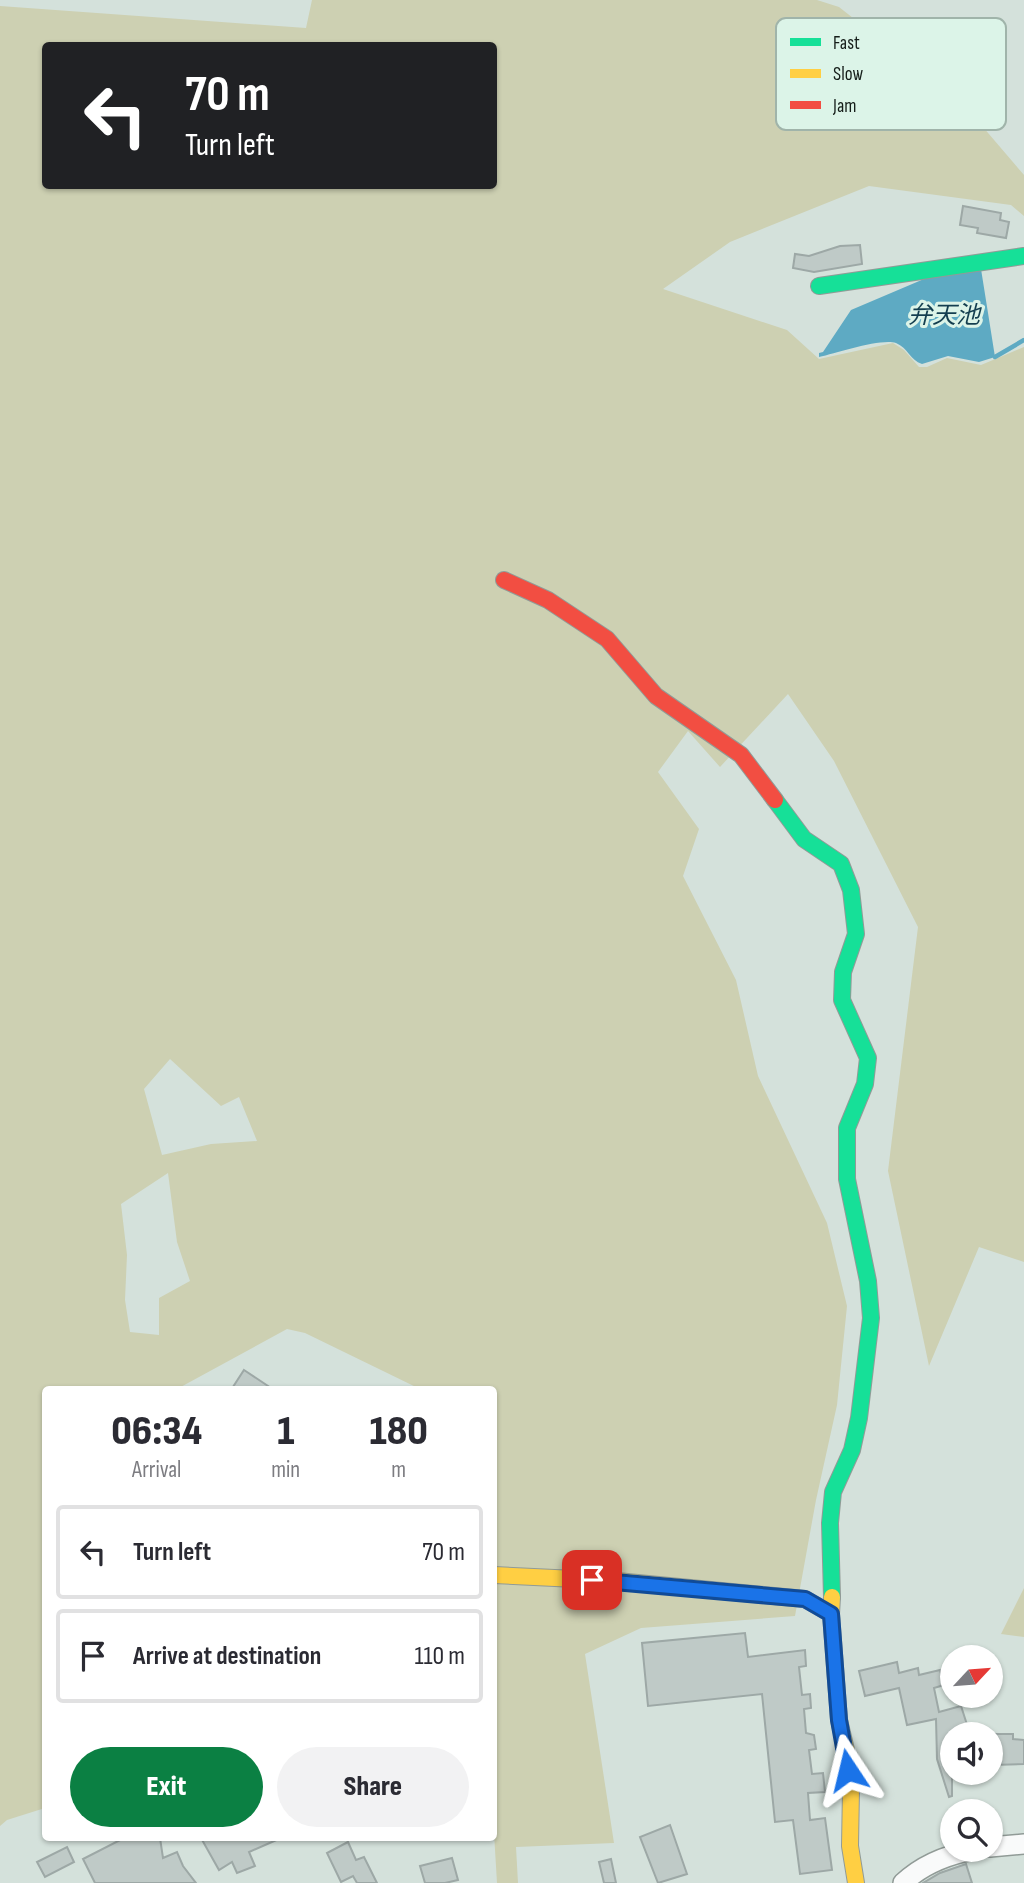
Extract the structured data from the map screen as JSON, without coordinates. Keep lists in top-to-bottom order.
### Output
{
  "water": ["弁天池"],
  "legend": ["Fast", "Slow", "Jam"],
  "north": "top right",
  "page": {
    "turn": ["70 m", "Turn left"],
    "eta": [
      "06:34",
      "Arrival",
      "1",
      "min",
      "180",
      "m"
    ],
    "list": [
      {
        "name": "Turn left",
        "value": "70 m"
      },
      {
        "name": "Arrive at destination",
        "value": "110 m"
      }
    ],
    "buttons": ["Exit", "Share"]
  }
}
